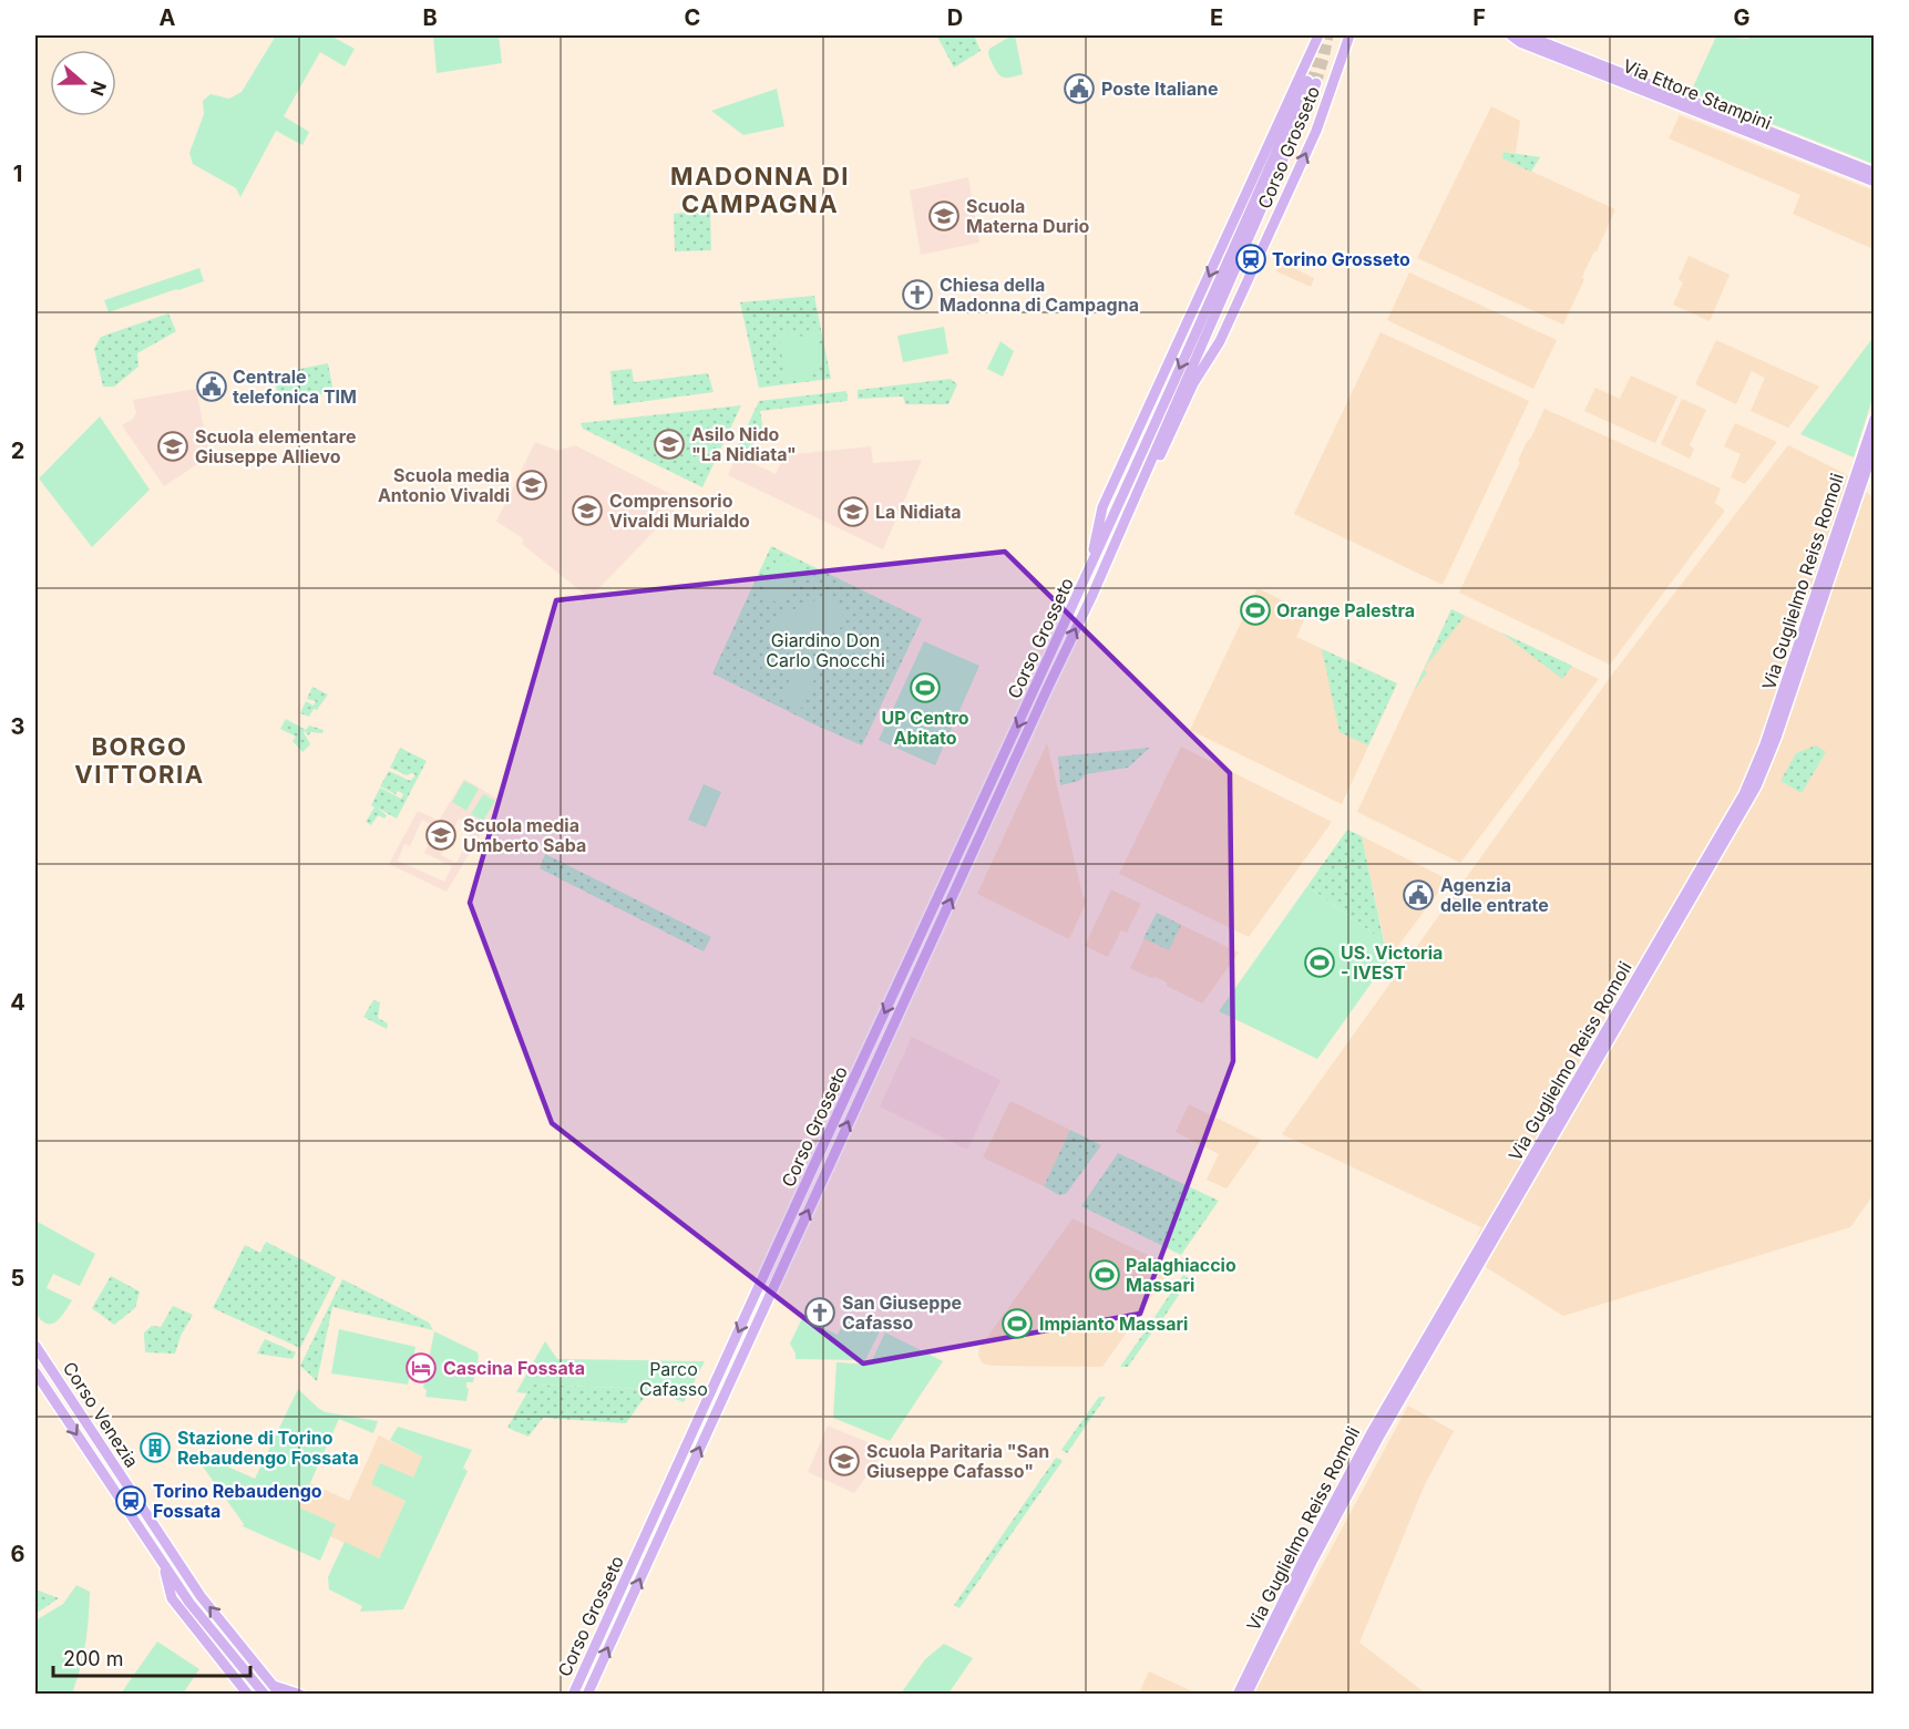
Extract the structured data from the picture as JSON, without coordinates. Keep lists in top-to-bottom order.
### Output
{
  "streets": {
    "main road": [
      "Via Ettore Stampini",
      "Corso Grosseto",
      "Via Guglielmo Reiss Romoli",
      "Corso Venezia"
    ]
  },
  "districts": ["MADONNA DI CAMPAGNA", "BORGO VITTORIA"],
  "parks": ["Giardino Don Carlo Gnocchi", "Parco Cafasso"],
  "places": {
    "public building": ["Poste Italiane", "Centrale telefonica TIM", "Agenzia delle entrate"],
    "school or university": [
      "Scuola Materna Durio",
      "Asilo Nido \"La Nidiata\"",
      "Scuola elementare Giuseppe Allievo",
      "Scuola media Antonio Vivaldi",
      "Comprensorio Vivaldi Murialdo",
      "La Nidiata",
      "Scuola media Umberto Saba",
      "Scuola Paritaria \"San Giuseppe Cafasso\""
    ],
    "station": ["Torino Grosseto", "Torino Rebaudengo Fossata"],
    "church": ["Chiesa della Madonna di Campagna", "San Giuseppe Cafasso"],
    "sports": [
      "Orange Palestra",
      "UP Centro Abitato",
      "US. Victoria - IVEST",
      "Palaghiaccio Massari",
      "Impianto Massari"
    ],
    "hotel": ["Cascina Fossata"],
    "building": ["Stazione di Torino Rebaudengo Fossata"]
  },
  "scale_bar": "200 m",
  "north": "right",
  "grid": {
    "columns": [
      "A",
      "B",
      "C",
      "D",
      "E",
      "F",
      "G"
    ],
    "rows": [
      "1",
      "2",
      "3",
      "4",
      "5",
      "6"
    ]
  }
}
